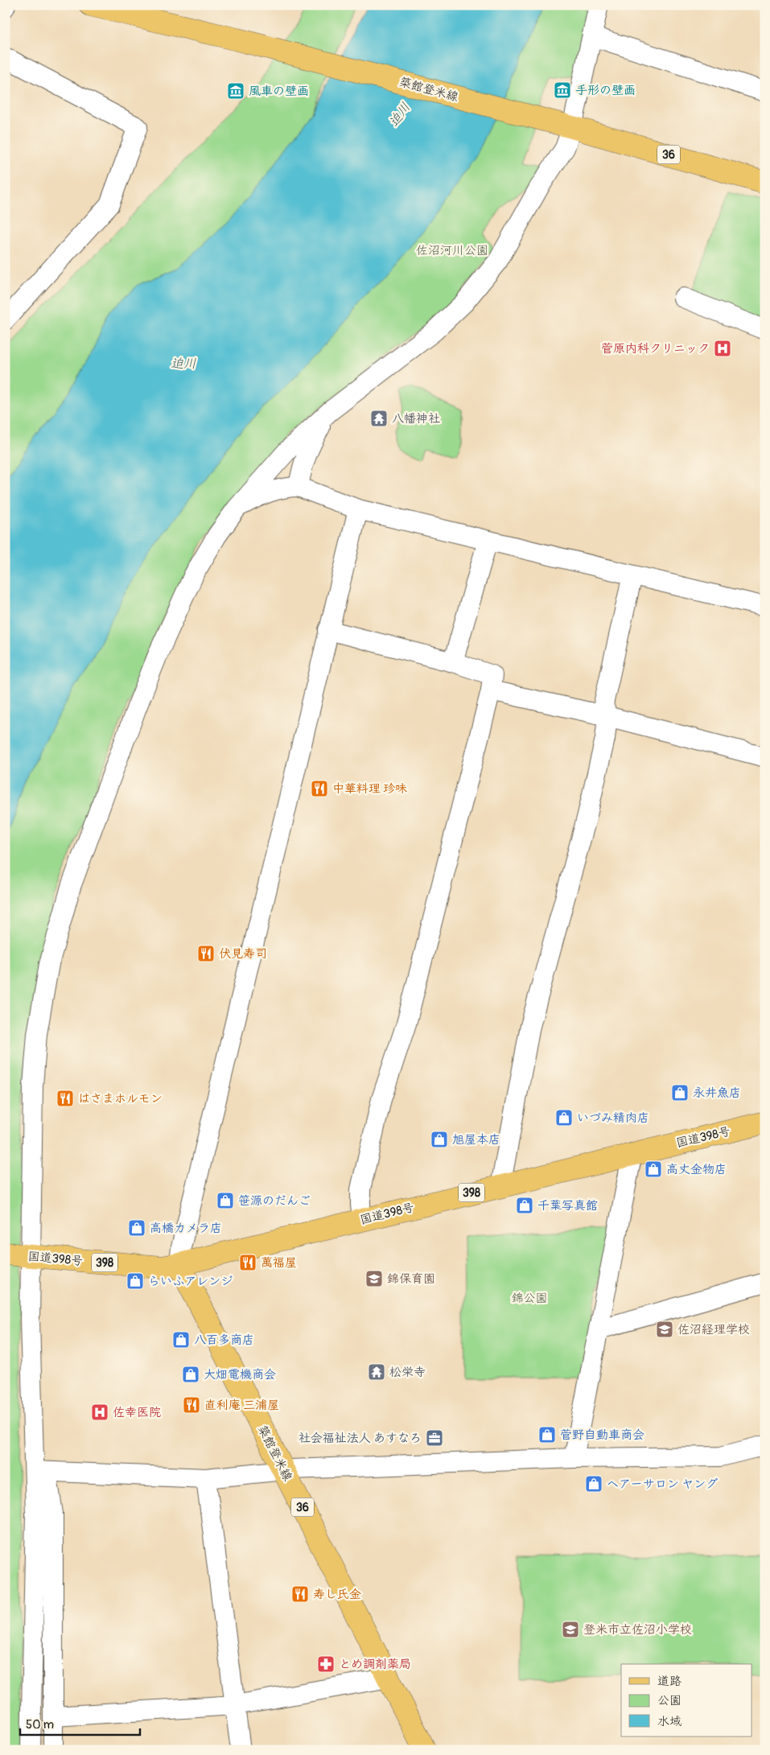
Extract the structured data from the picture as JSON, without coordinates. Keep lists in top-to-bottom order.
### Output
{
  "streets": {
    "main road": [
      "築館登米線",
      "36",
      "国道398号",
      "398"
    ]
  },
  "crossings": [
    ["築館登米線", "国道398号"]
  ],
  "water": ["迫川"],
  "parks": ["佐沼河川公園", "錦公園"],
  "places": {
    "museum": ["手形の壁画", "風車の壁画"],
    "hospital": ["菅原内科クリニック", "佐幸医院"],
    "temple": ["八幡神社", "松栄寺"],
    "restaurant": [
      "中華料理 珍味",
      "伏見寿司",
      "はさまホルモン",
      "萬福屋",
      "直利庵 三浦屋",
      "寿し氏金"
    ],
    "shop": [
      "永井魚店",
      "いづみ精肉店",
      "旭屋本店",
      "高丈金物店",
      "笹源のだんご",
      "千葉写真館",
      "高橋カメラ店",
      "らいふアレンジ",
      "八百多商店",
      "大畑電機商会",
      "菅野自動車商会",
      "ヘアーサロン ヤング"
    ],
    "school or university": ["錦保育園", "佐沼経理学校", "登米市立佐沼小学校"],
    "office": ["社会福祉法人 あすなろ"],
    "pharmacy": ["とめ調剤薬局"]
  },
  "legend": ["道路", "公園", "水域"],
  "scale_bar": "50 m"
}
